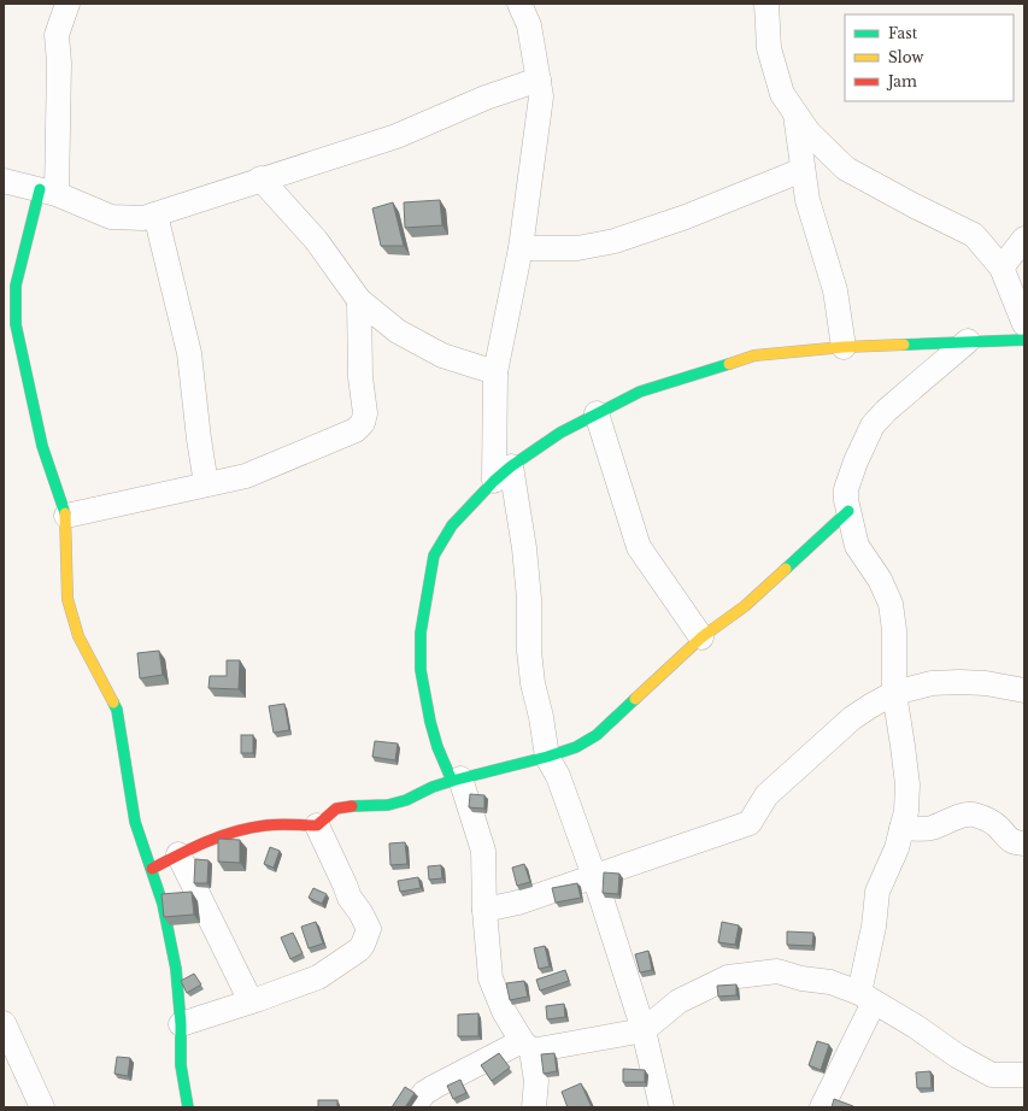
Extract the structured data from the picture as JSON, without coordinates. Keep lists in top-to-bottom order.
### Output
{
  "legend": ["Fast", "Slow", "Jam"]
}
